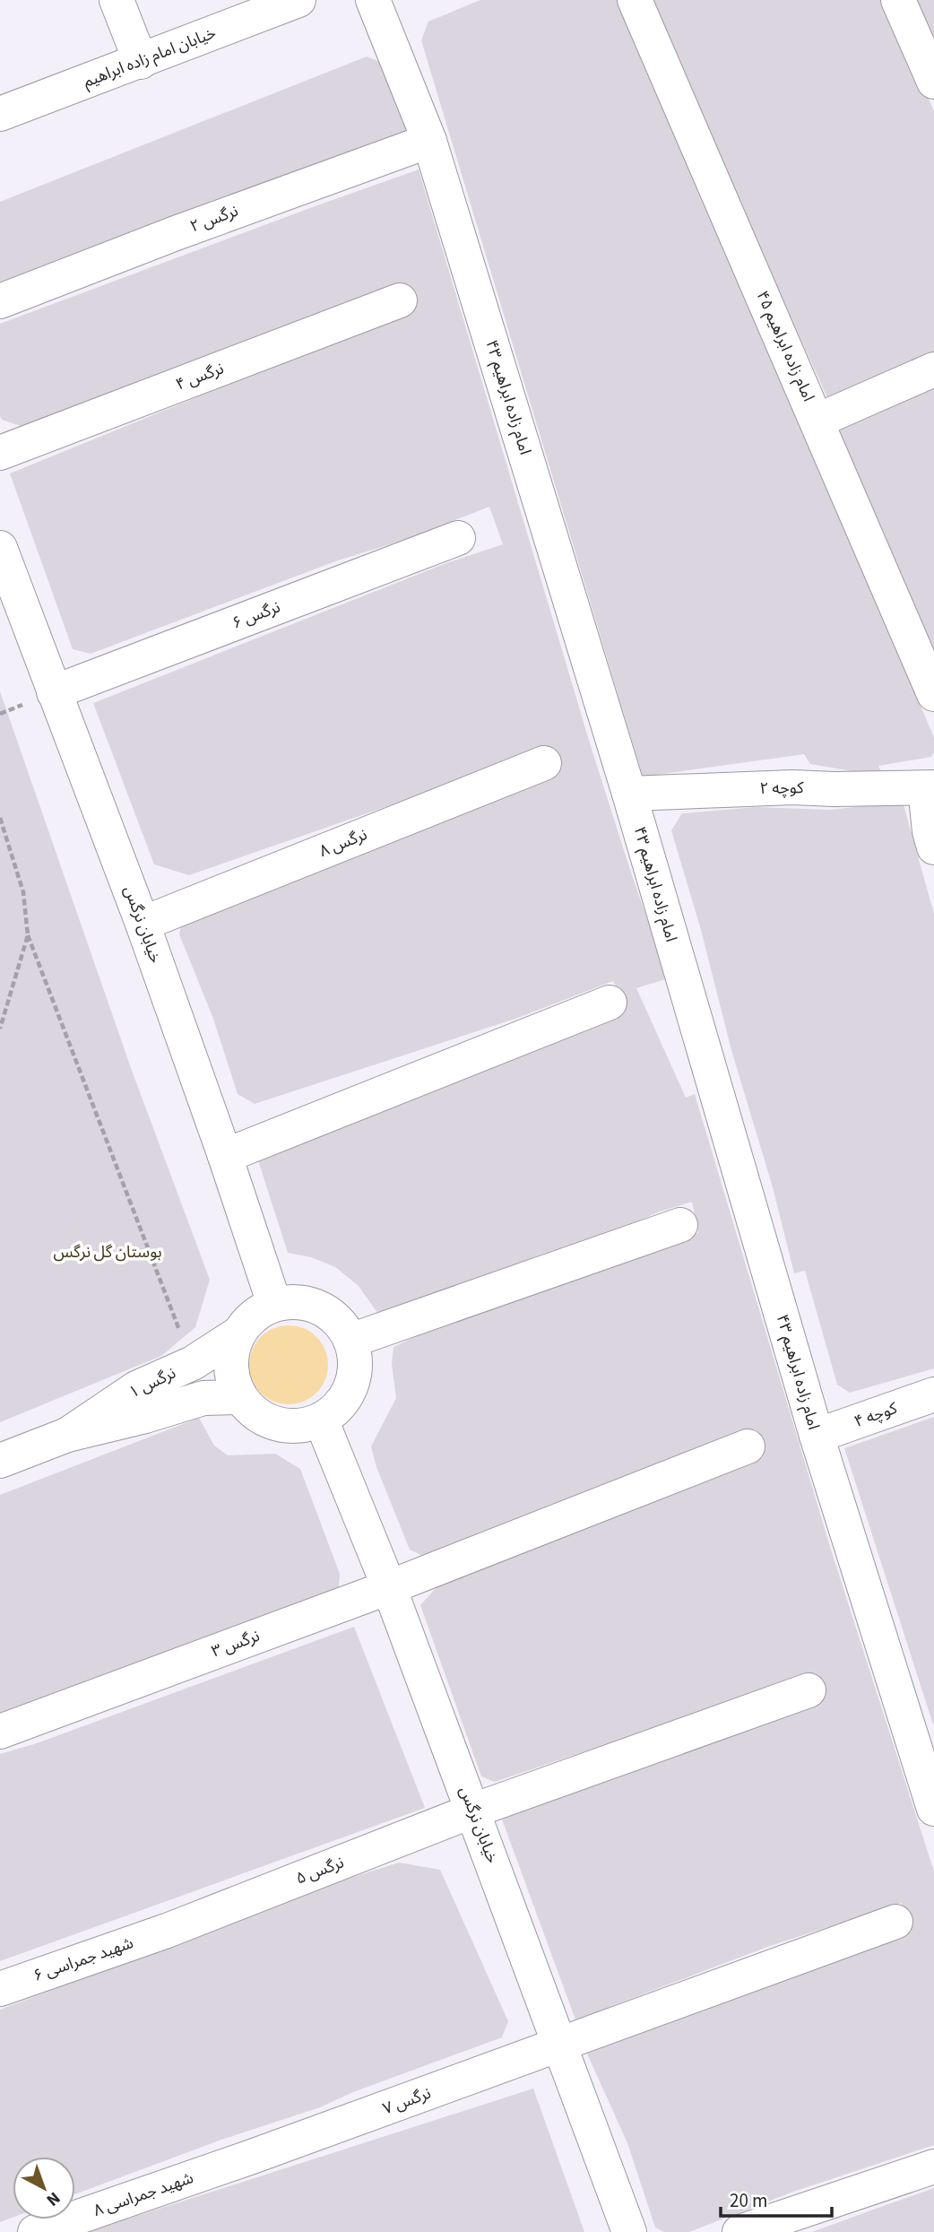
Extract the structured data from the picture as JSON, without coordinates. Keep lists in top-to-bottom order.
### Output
{
  "streets": {
    "street": [
      "خیابان امام زاده ابراهیم",
      "نرگس ۲",
      "امام زاده ابراهیم ۴۵",
      "نرگس ۴",
      "امام زاده ابراهیم ۴۳",
      "نرگس ۶",
      "کوچه ۲",
      "نرگس ۸",
      "خیابان نرگس",
      "نرگس ۱",
      "کوچه ۴",
      "نرگس ۳",
      "نرگس ۵",
      "شهید جمراسی ۶",
      "نرگس ۷",
      "شهید جمراسی ۸"
    ]
  },
  "crossings": [
    ["نرگس ۲", "امام زاده ابراهیم ۴۳"],
    ["امام زاده ابراهیم ۴۳", "کوچه ۲"],
    ["امام زاده ابراهیم ۴۳", "کوچه ۴"],
    ["نرگس ۶", "خیابان نرگس"],
    ["نرگس ۸", "خیابان نرگس"],
    ["خیابان نرگس", "نرگس ۱"],
    ["خیابان نرگس", "نرگس ۳"],
    ["خیابان نرگس", "نرگس ۵"],
    ["خیابان نرگس", "نرگس ۷"],
    ["نرگس ۵", "شهید جمراسی ۶"],
    ["نرگس ۷", "شهید جمراسی ۸"]
  ],
  "parks": ["بوستان گل نرگس"],
  "scale_bar": "20 m",
  "north": "bottom right"
}
